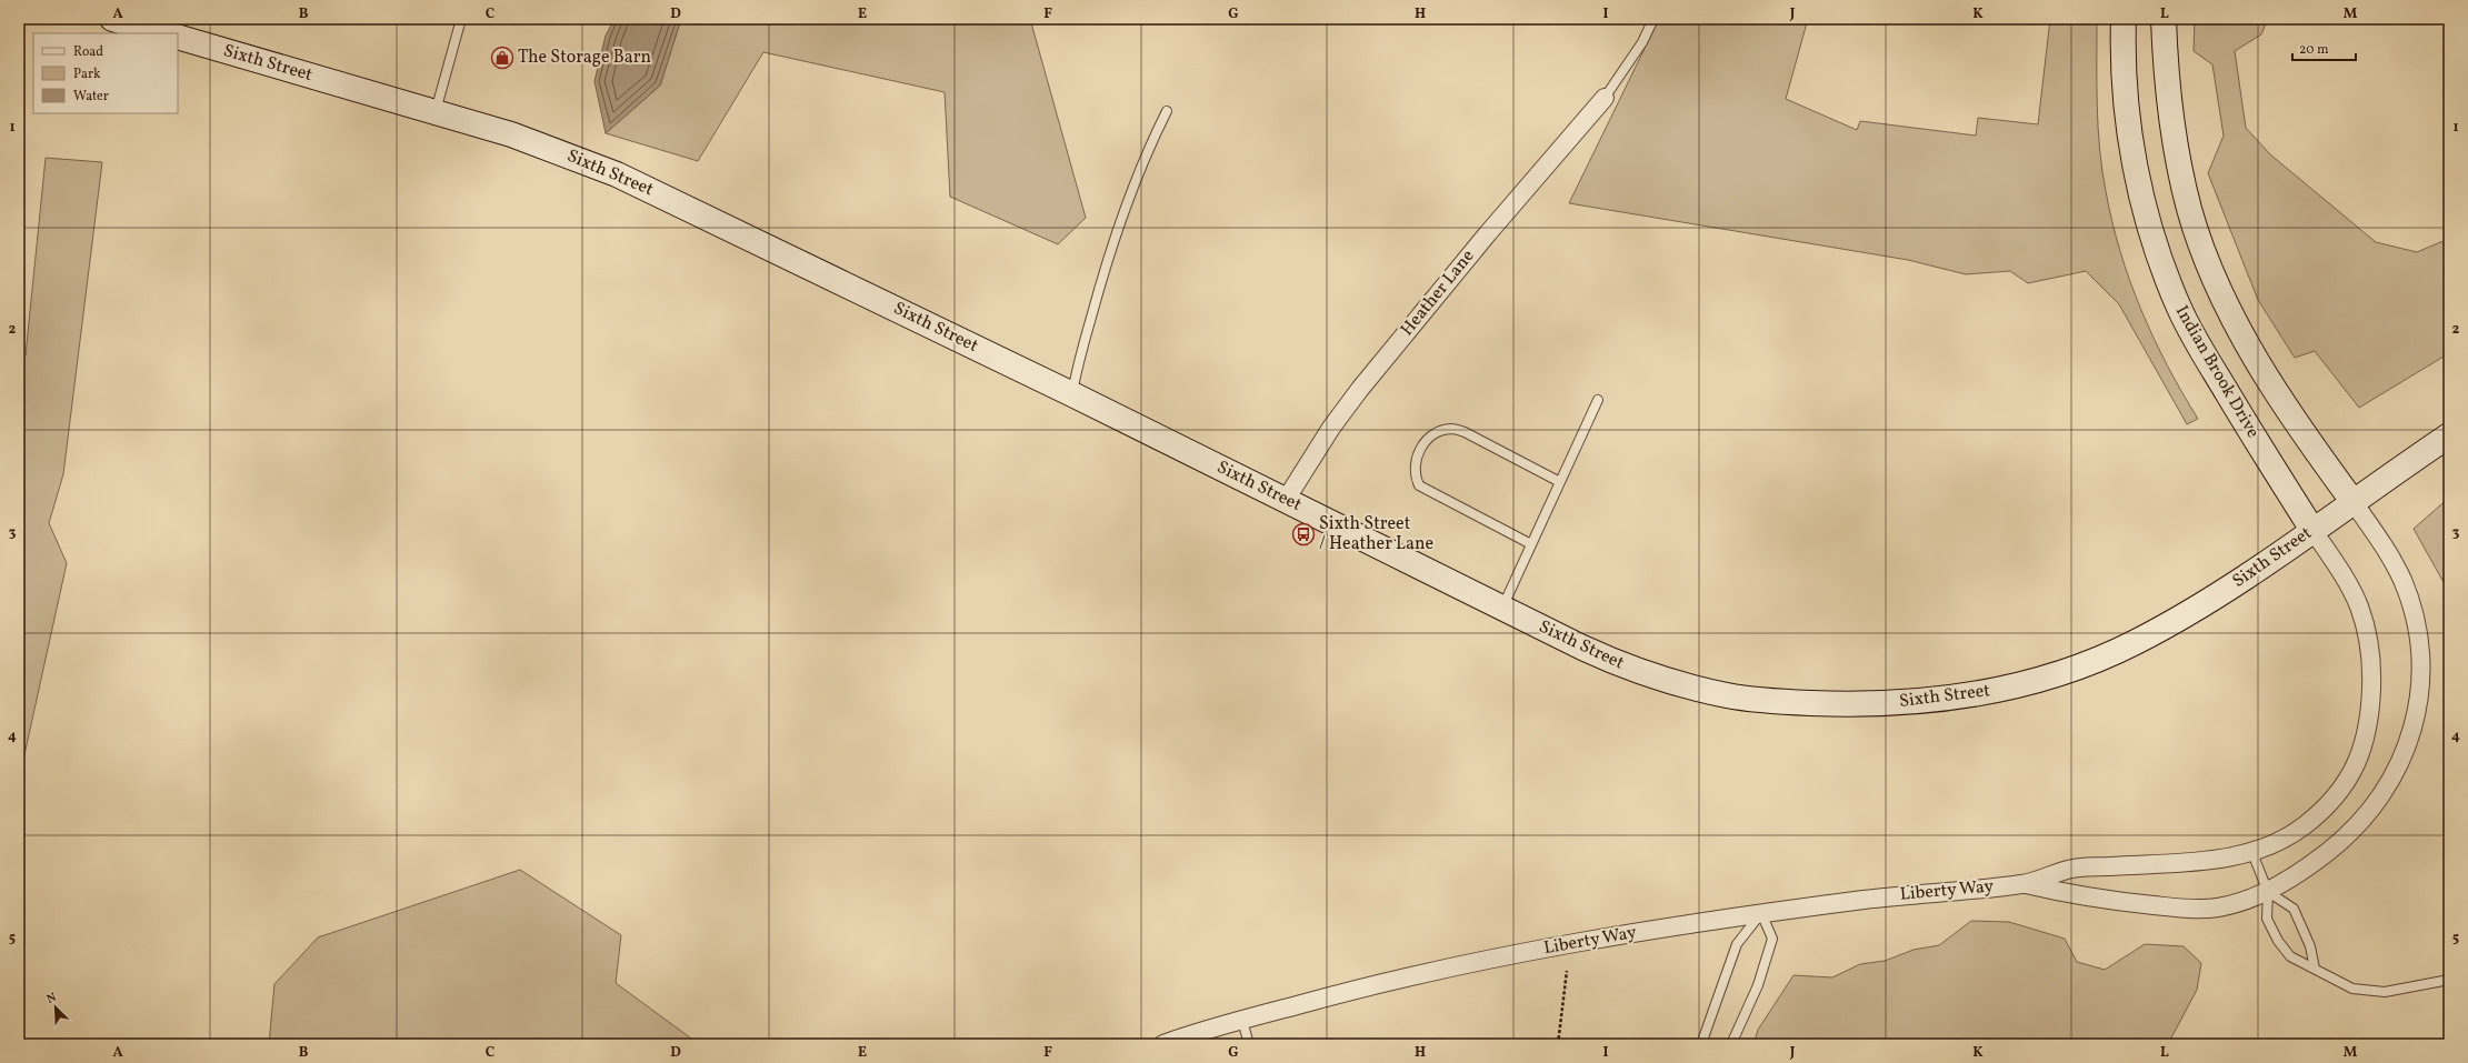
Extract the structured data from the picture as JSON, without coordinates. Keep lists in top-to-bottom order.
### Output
{
  "streets": {
    "main road": ["Sixth Street", "Indian Brook Drive"],
    "street": ["Heather Lane", "Liberty Way"]
  },
  "crossings": [
    ["Sixth Street", "Heather Lane"],
    ["Sixth Street", "Indian Brook Drive"],
    ["Sixth Street", "Liberty Way"],
    ["Indian Brook Drive", "Liberty Way"]
  ],
  "places": {
    "shop": ["The Storage Barn"],
    "bus stop": ["Sixth Street / Heather Lane"]
  },
  "legend": ["Road", "Park", "Water"],
  "scale_bar": "20 m",
  "north": "top left",
  "grid": {
    "columns": [
      "A",
      "B",
      "C",
      "D",
      "E",
      "F",
      "G",
      "H",
      "I",
      "J",
      "K",
      "L",
      "M"
    ],
    "rows": [
      "1",
      "2",
      "3",
      "4",
      "5"
    ]
  }
}
